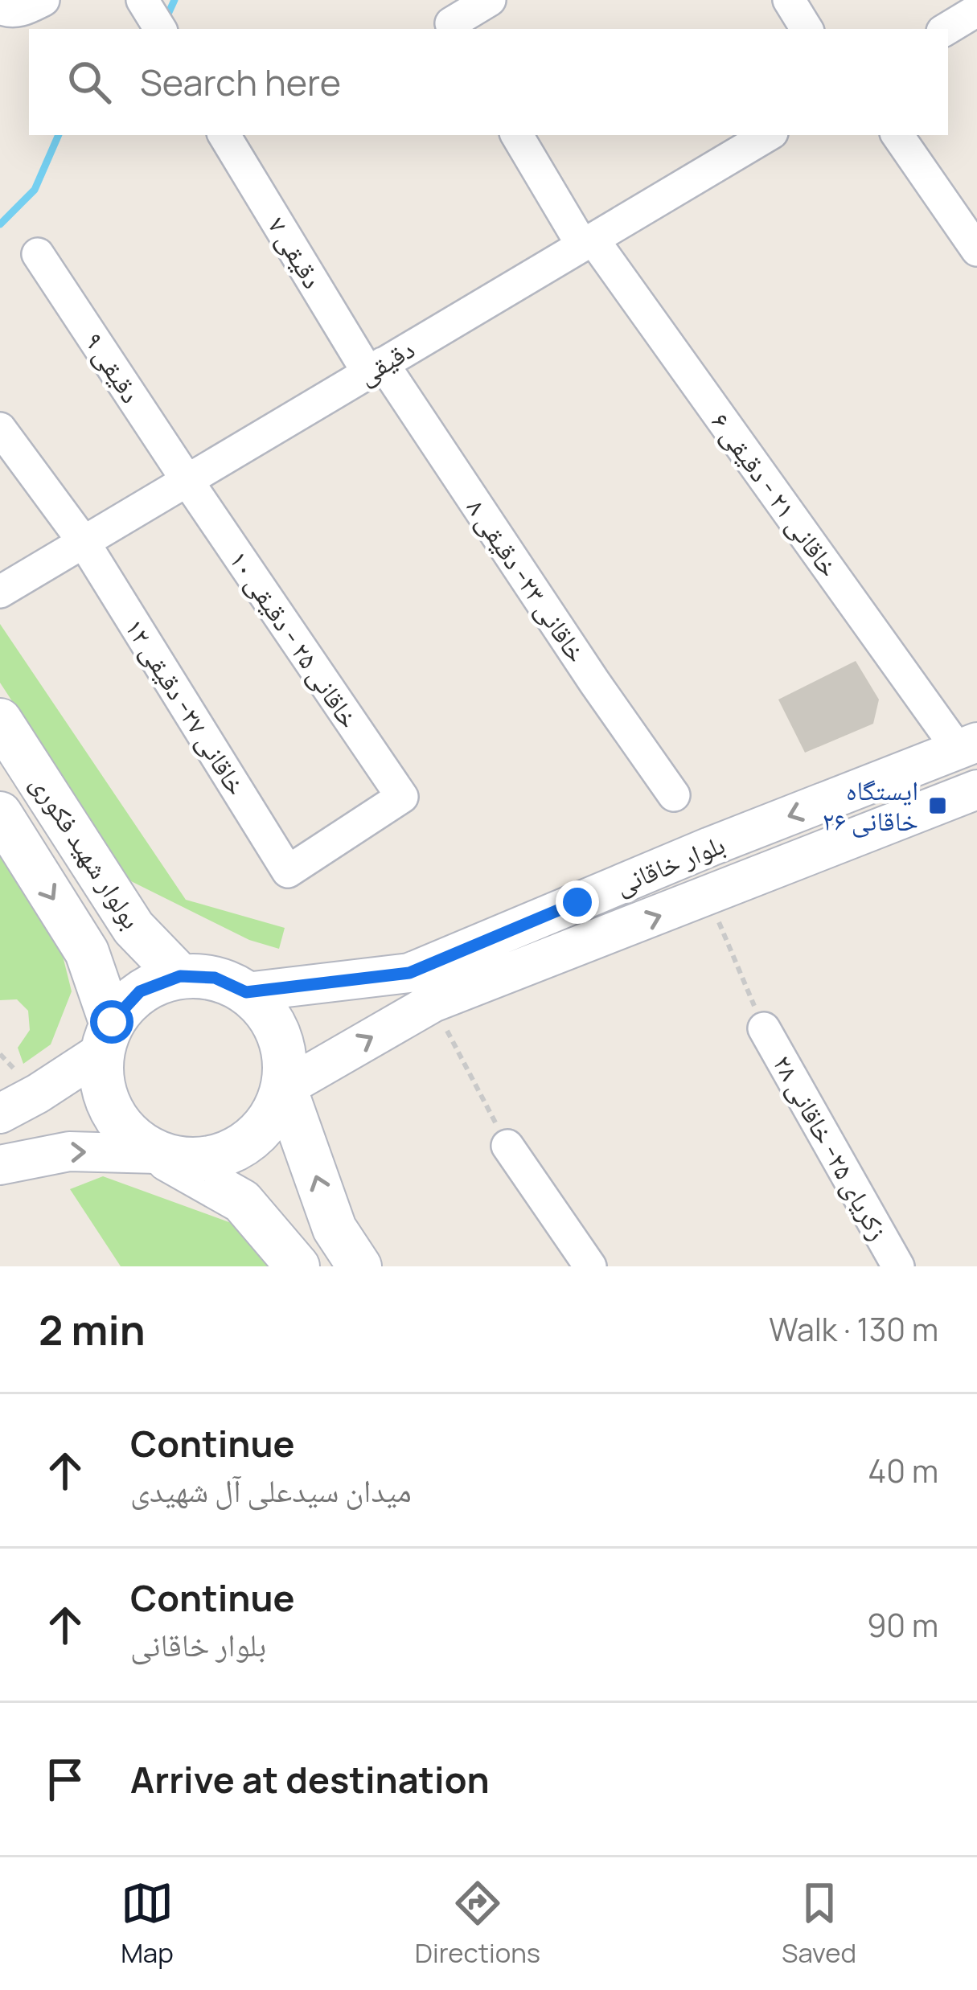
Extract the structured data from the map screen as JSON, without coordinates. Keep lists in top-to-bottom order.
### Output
{
  "streets": {
    "main road": ["بولوار شهید فکوری"],
    "street": [
      "دقیقی ۷",
      "دقیقی",
      "دقیقی ۹",
      "خاقانی ۲۱ - دقیقی ۶",
      "خاقانی ۲۳- دقیقی ۸",
      "خاقانی ۲۵ - دقیقی ۱۰",
      "خاقانی ۲۷- دقیقی ۱۲",
      "بلوار خاقانی",
      "زکریای ۲۵- خاقانی ۲۸"
    ]
  },
  "crossings": [
    ["دقیقی ۷", "دقیقی"],
    ["دقیقی ۷", "خاقانی ۲۳- دقیقی ۸"],
    ["دقیقی", "دقیقی ۹"],
    ["دقیقی", "خاقانی ۲۱ - دقیقی ۶"],
    ["دقیقی", "خاقانی ۲۳- دقیقی ۸"],
    ["دقیقی", "خاقانی ۲۵ - دقیقی ۱۰"],
    ["دقیقی", "خاقانی ۲۷- دقیقی ۱۲"],
    ["دقیقی ۹", "خاقانی ۲۵ - دقیقی ۱۰"],
    ["خاقانی ۲۱ - دقیقی ۶", "بلوار خاقانی"],
    ["خاقانی ۲۵ - دقیقی ۱۰", "خاقانی ۲۷- دقیقی ۱۲"],
    ["بولوار شهید فکوری", "بلوار خاقانی"]
  ],
  "places": {
    "transit": ["ایستگاه خاقانی ٢۶"]
  },
  "page": {
    "search": "Search here",
    "heading": ["2 min", "Walk · 130 m"],
    "list": [
      ["Continue", "میدان سیدعلی آل شهیدی", "40 m"],
      ["Continue", "بلوار خاقانی", "90 m"],
      "Arrive at destination"
    ],
    "nav": ["Map", "Directions", "Saved"]
  }
}
